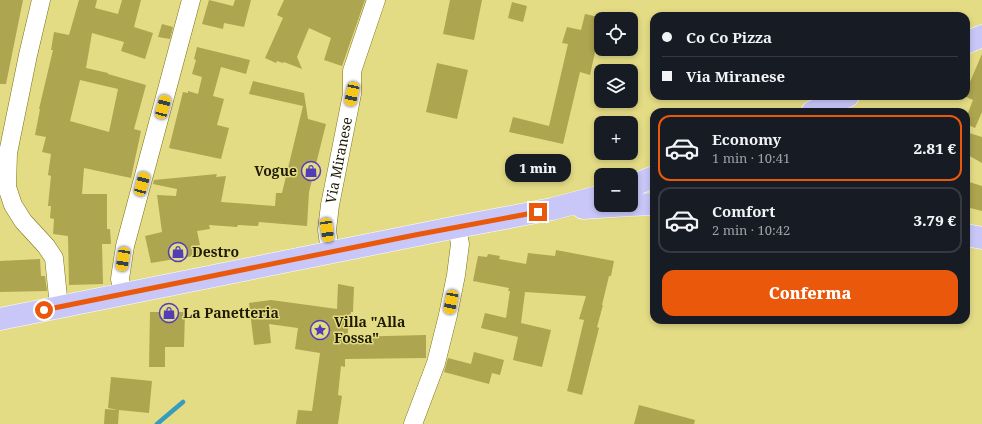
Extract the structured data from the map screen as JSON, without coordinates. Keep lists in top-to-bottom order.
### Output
{
  "streets": {
    "street": ["Via Miranese"]
  },
  "places": {
    "shop": ["Vogue", "Destro", "La Panetteria"],
    "place": ["Villa \"Alla Fossa\""]
  },
  "page": {
    "map_buttons": ["+", "−"],
    "banner": ["Co Co Pizza", "Via Miranese"],
    "list": [
      {
        "name": "Economy",
        "note": "1 min · 10:41",
        "value": "2.81 €"
      },
      {
        "name": "Comfort",
        "note": "2 min · 10:42",
        "value": "3.79 €"
      }
    ],
    "bubble": "1 min",
    "buttons": "Conferma"
  }
}
